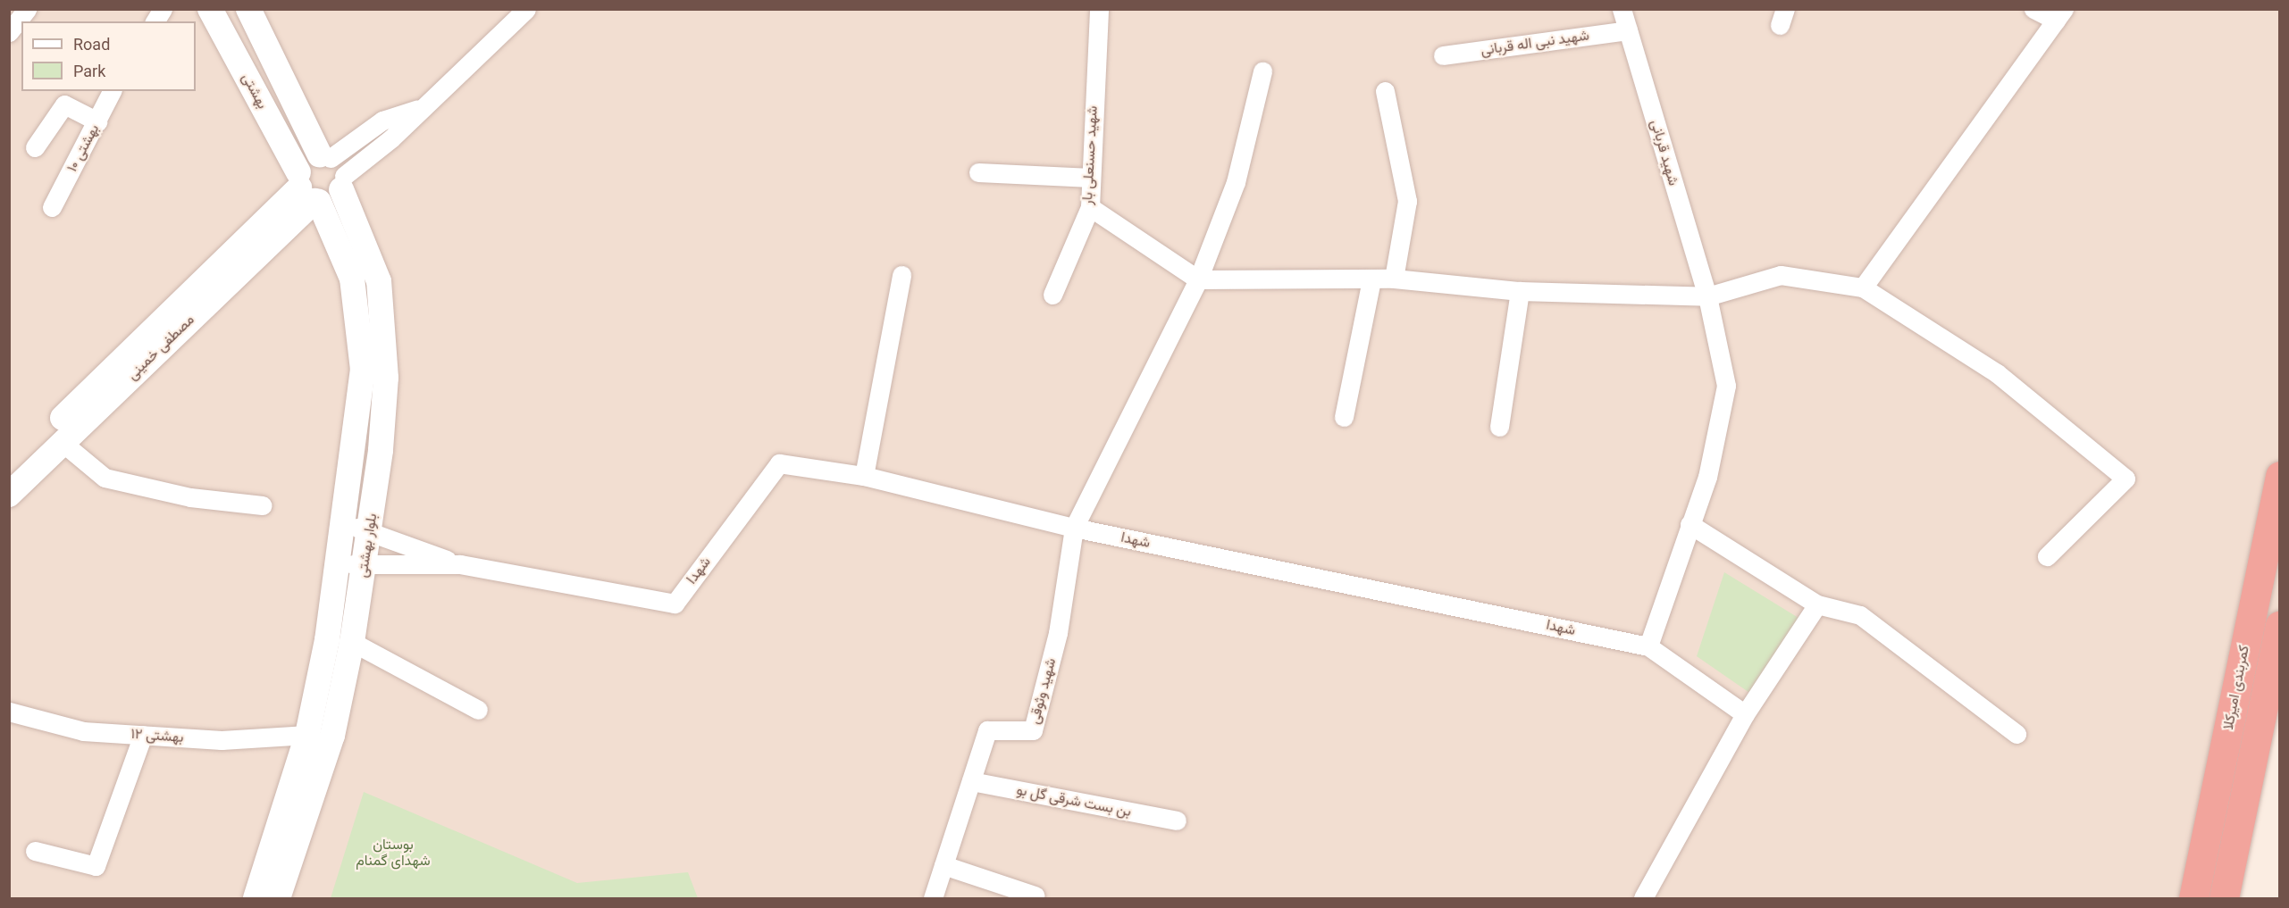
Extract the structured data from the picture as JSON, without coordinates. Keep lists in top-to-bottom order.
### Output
{
  "streets": {
    "highway": ["کمربندی امیرکلا"],
    "main road": ["بهشتی", "مصطفی خمینی", "بلوار بهشتی"],
    "street": [
      "شهید نبی اله قربانی",
      "بهشتی ۱۰",
      "شهید قربانی",
      "شهید حسنعلی بار",
      "شهدا",
      "شهید وثوقی",
      "بهشتی ۱۲",
      "بن بست شرقی گل بو"
    ]
  },
  "crossings": [
    ["شهید نبی اله قربانی", "شهید قربانی"],
    ["بهشتی", "مصطفی خمینی"],
    ["بهشتی", "بلوار بهشتی"],
    ["شهید قربانی", "شهدا"],
    ["مصطفی خمینی", "بلوار بهشتی"],
    ["شهدا", "بلوار بهشتی"],
    ["شهدا", "شهید وثوقی"],
    ["بلوار بهشتی", "بهشتی ۱۲"],
    ["شهید وثوقی", "بن بست شرقی گل بو"]
  ],
  "parks": ["بوستان شهدای گمنام"],
  "legend": ["Road", "Park"]
}
